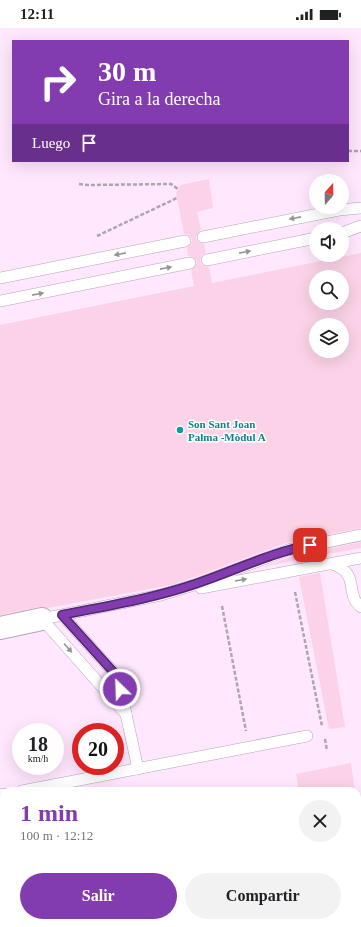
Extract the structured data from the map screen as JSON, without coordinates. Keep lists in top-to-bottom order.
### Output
{
  "places": ["Son Sant Joan Palma -Mòdul A"],
  "north": "top",
  "page": {
    "status": "12:11",
    "turn": ["30 m", "Gira a la derecha"],
    "then": "Luego",
    "speed": "18 km/h",
    "limit": "20",
    "heading": ["1 min", "100 m · 12:12"],
    "buttons": ["Salir", "Compartir"]
  }
}
